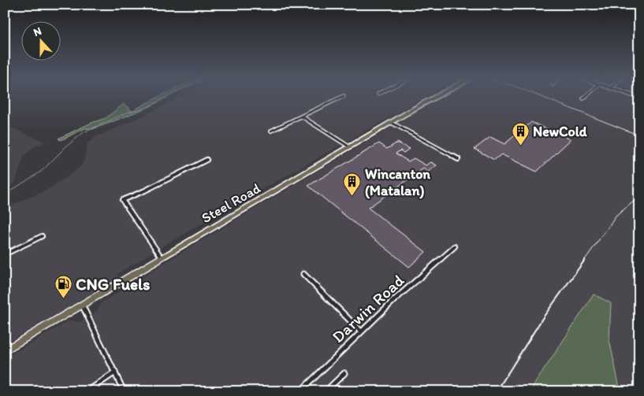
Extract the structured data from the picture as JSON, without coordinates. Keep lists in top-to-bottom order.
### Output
{
  "streets": {
    "main road": ["Steel Road"],
    "street": ["Darwin Road"]
  },
  "places": {
    "building": ["NewCold", "Wincanton (Matalan)"],
    "fuel station": ["CNG Fuels"]
  },
  "north": "top"
}
